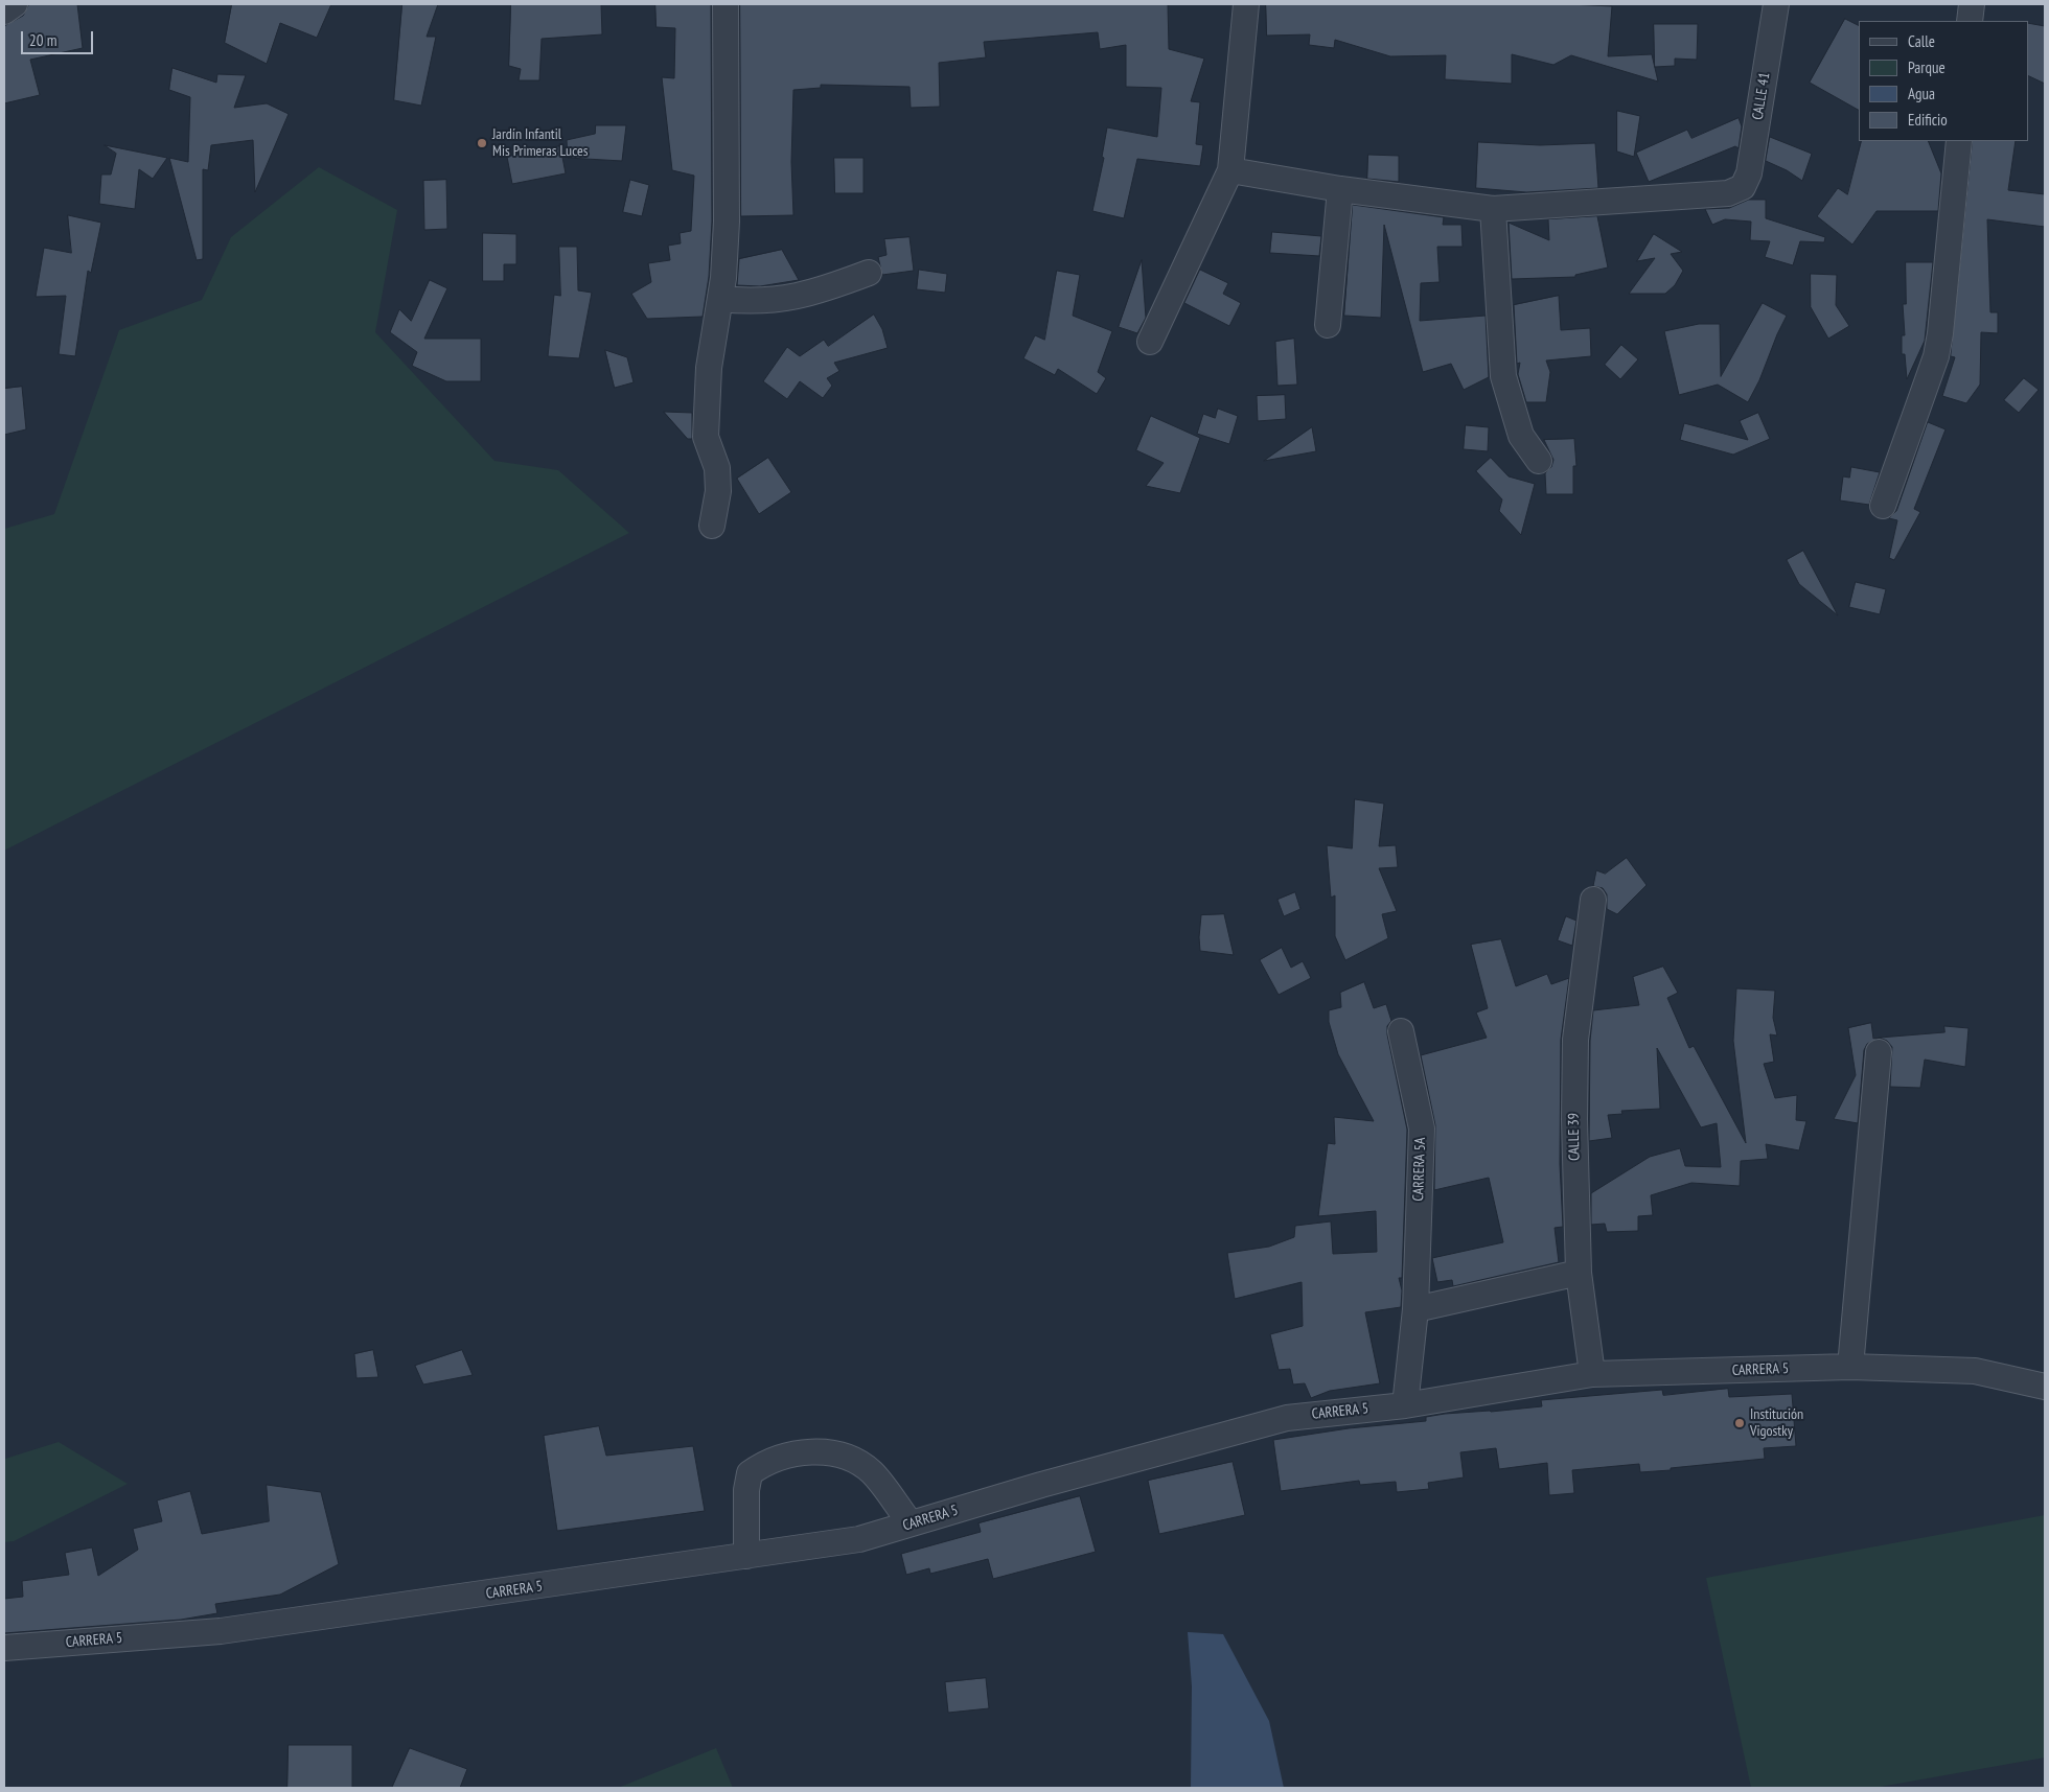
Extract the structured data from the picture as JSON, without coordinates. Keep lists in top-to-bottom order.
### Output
{
  "streets": {
    "street": [
      "CALLE 41",
      "CALLE 39",
      "CARRERA 5A",
      "CARRERA 5"
    ]
  },
  "crossings": [
    ["CALLE 39", "CARRERA 5"],
    ["CARRERA 5A", "CARRERA 5"]
  ],
  "places": ["Jardín Infantil Mis Primeras Luces", "Institución Vigostky"],
  "legend": [
    "Calle",
    "Parque",
    "Agua",
    "Edificio"
  ],
  "scale_bar": "20 m"
}
